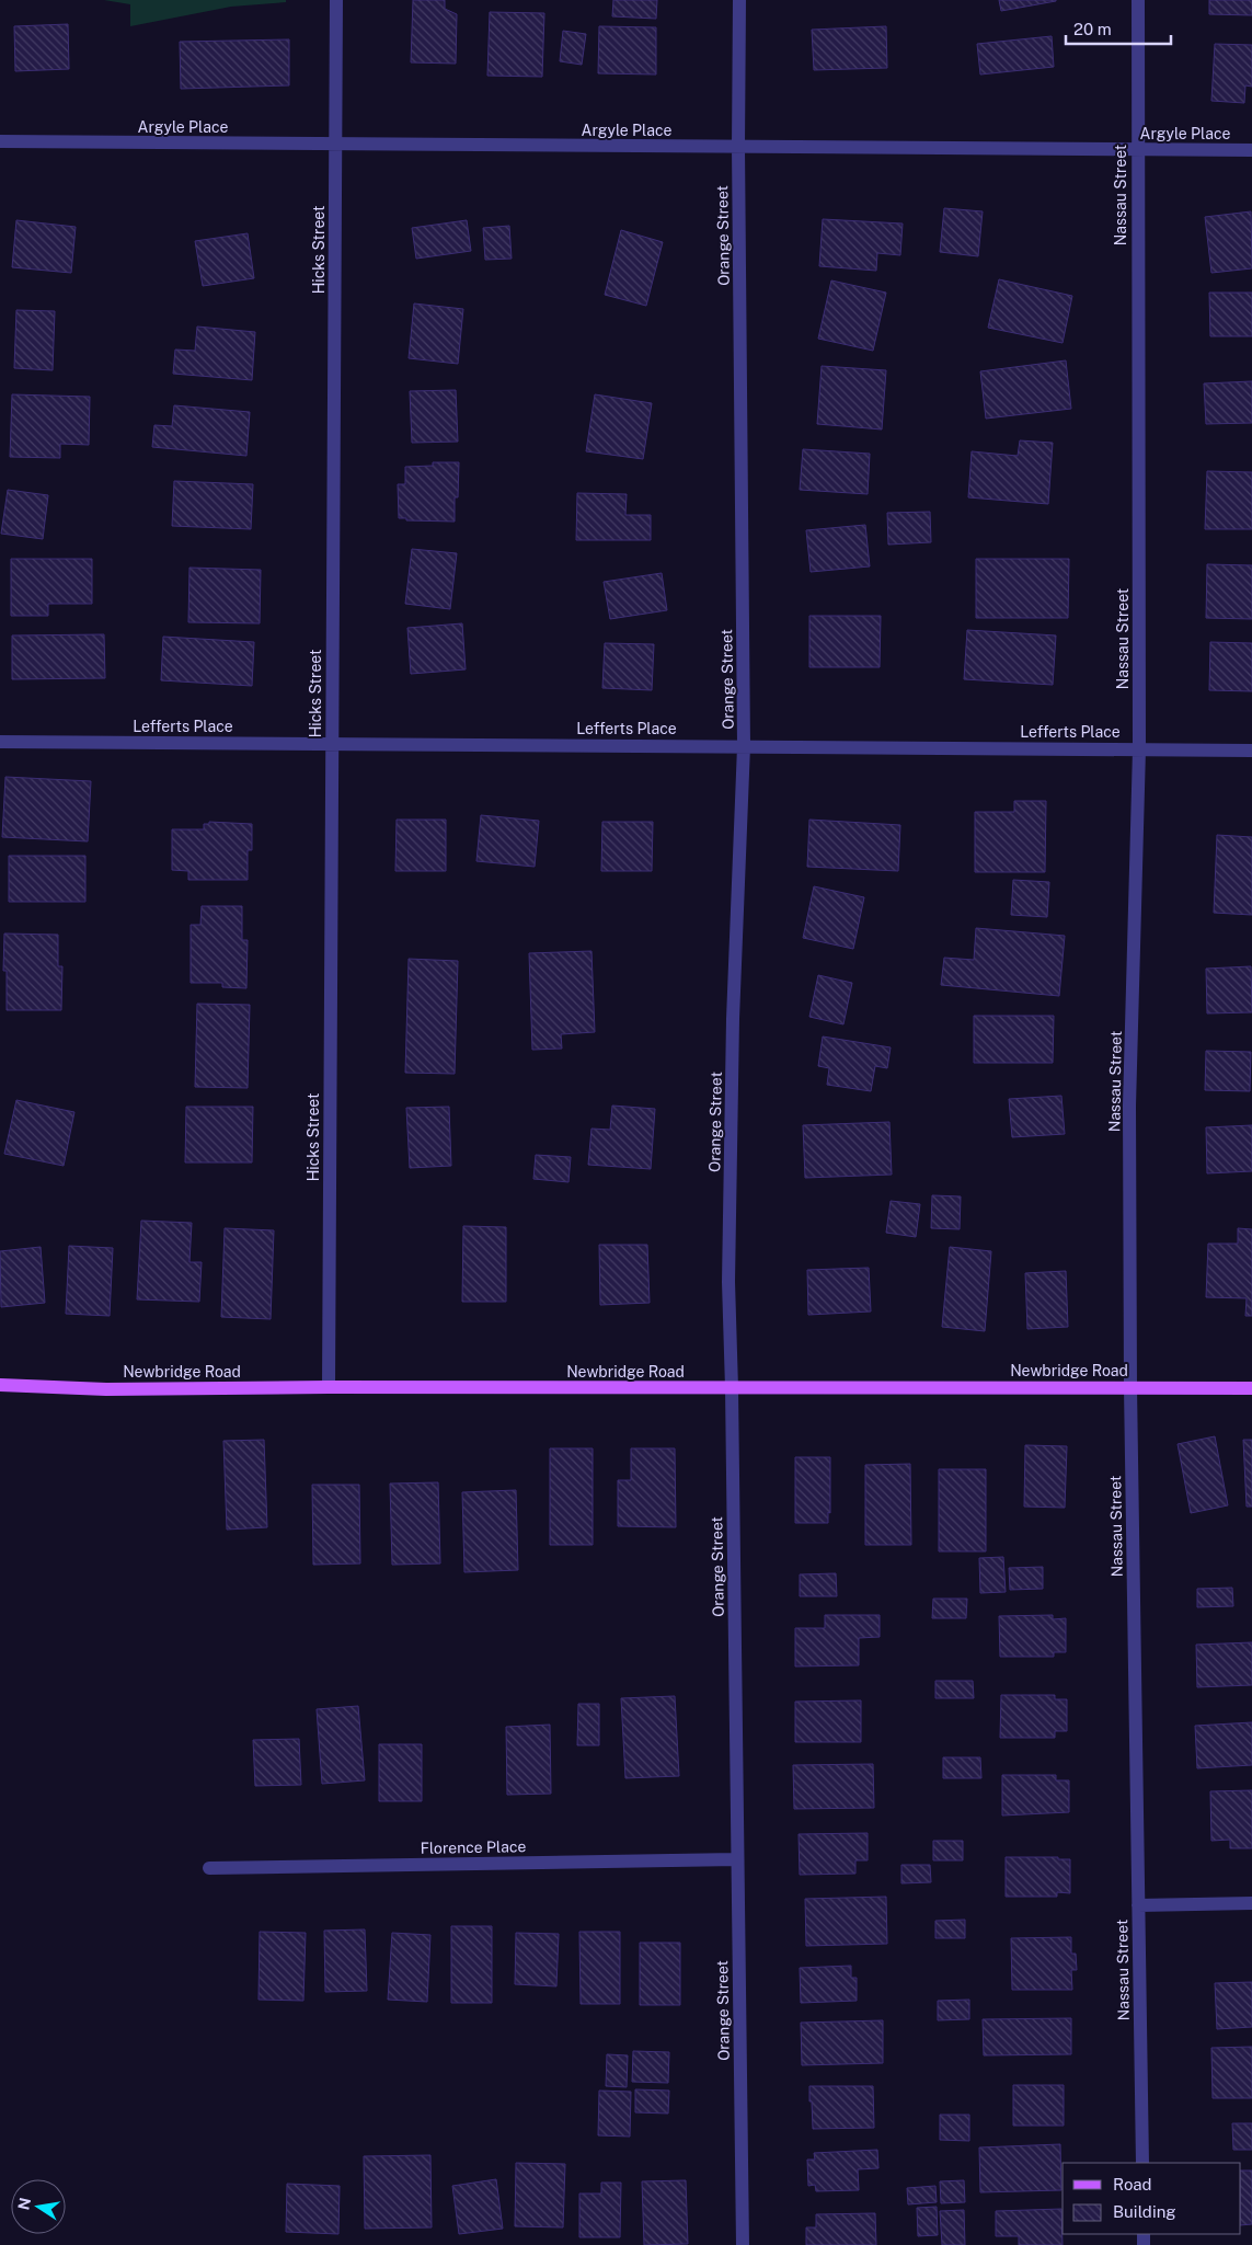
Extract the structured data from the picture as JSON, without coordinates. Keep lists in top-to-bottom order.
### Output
{
  "streets": {
    "main road": ["Newbridge Road"],
    "street": [
      "Argyle Place",
      "Nassau Street",
      "Orange Street",
      "Hicks Street",
      "Lefferts Place",
      "Florence Place"
    ]
  },
  "crossings": [
    ["Argyle Place", "Nassau Street"],
    ["Argyle Place", "Orange Street"],
    ["Argyle Place", "Hicks Street"],
    ["Nassau Street", "Lefferts Place"],
    ["Nassau Street", "Newbridge Road"],
    ["Orange Street", "Lefferts Place"],
    ["Orange Street", "Newbridge Road"],
    ["Orange Street", "Florence Place"],
    ["Hicks Street", "Lefferts Place"],
    ["Hicks Street", "Newbridge Road"]
  ],
  "legend": ["Road", "Building"],
  "scale_bar": "20 m",
  "north": "left"
}
